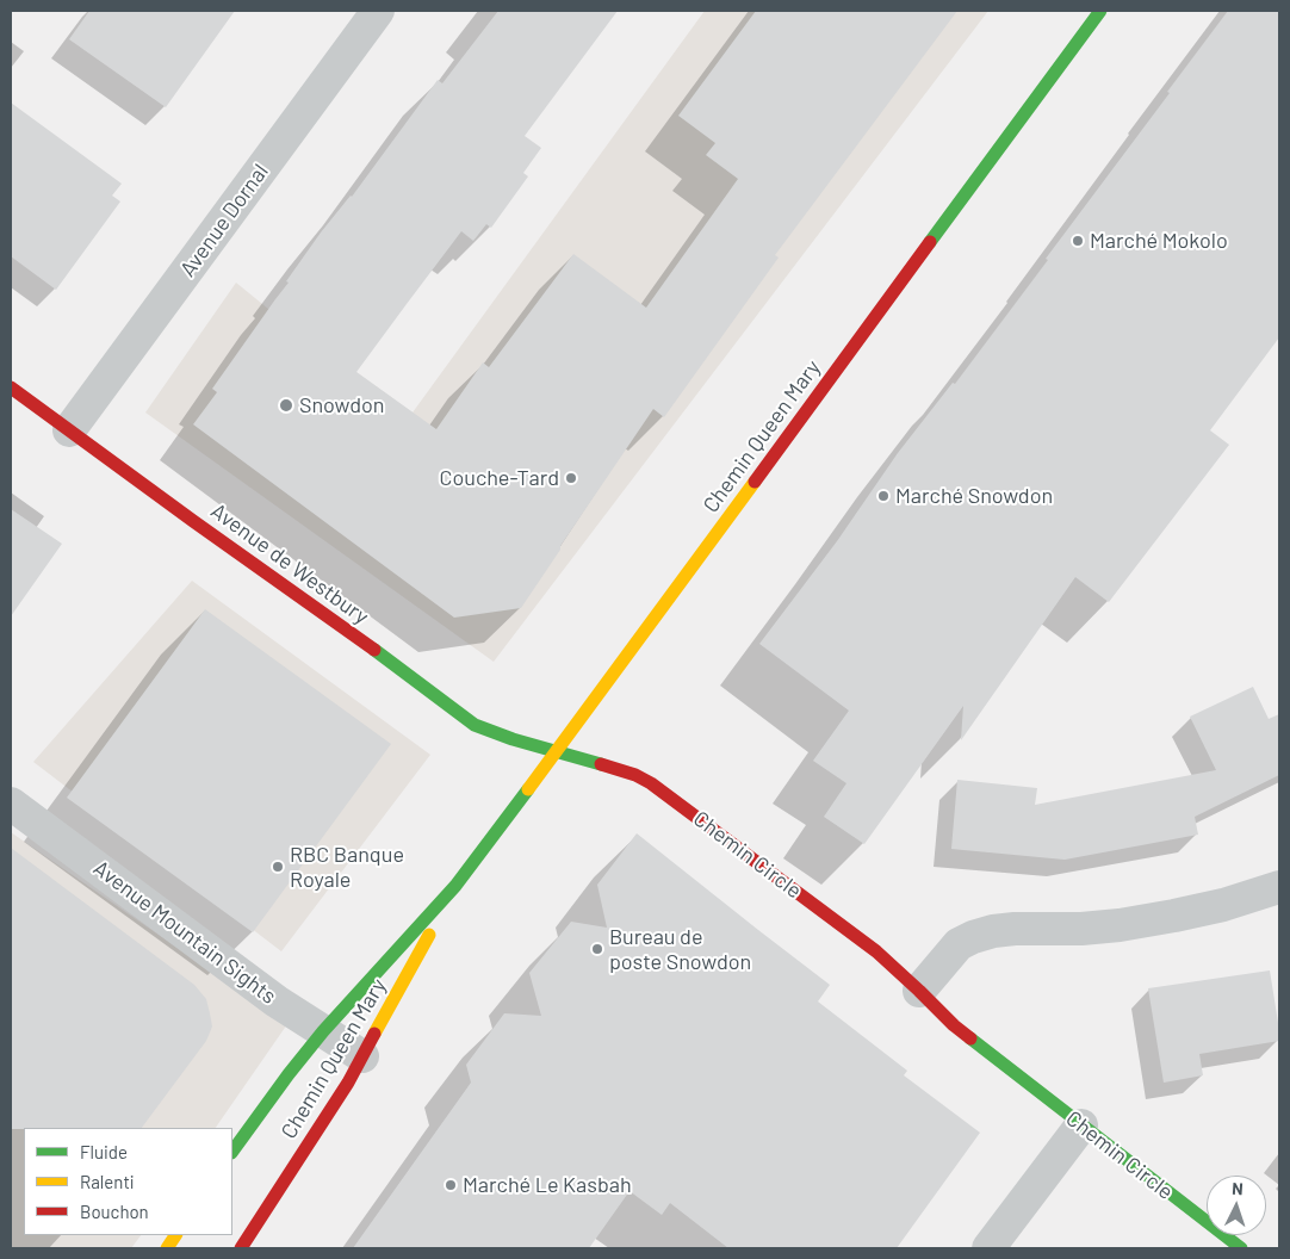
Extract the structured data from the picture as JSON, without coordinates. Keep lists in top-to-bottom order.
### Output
{
  "streets": {
    "street": [
      "Avenue Dornal",
      "Chemin Queen Mary",
      "Avenue de Westbury",
      "Chemin Circle",
      "Avenue Mountain Sights"
    ]
  },
  "crossings": [
    ["Avenue Dornal", "Avenue de Westbury"],
    ["Chemin Queen Mary", "Avenue de Westbury"],
    ["Chemin Queen Mary", "Chemin Circle"],
    ["Chemin Queen Mary", "Avenue Mountain Sights"],
    ["Avenue de Westbury", "Chemin Circle"]
  ],
  "places": [
    "Marché Mokolo",
    "Snowdon",
    "Couche-Tard",
    "Marché Snowdon",
    "RBC Banque Royale",
    "Bureau de poste Snowdon",
    "Marché Le Kasbah"
  ],
  "legend": ["Fluide", "Ralenti", "Bouchon"],
  "north": "top"
}
